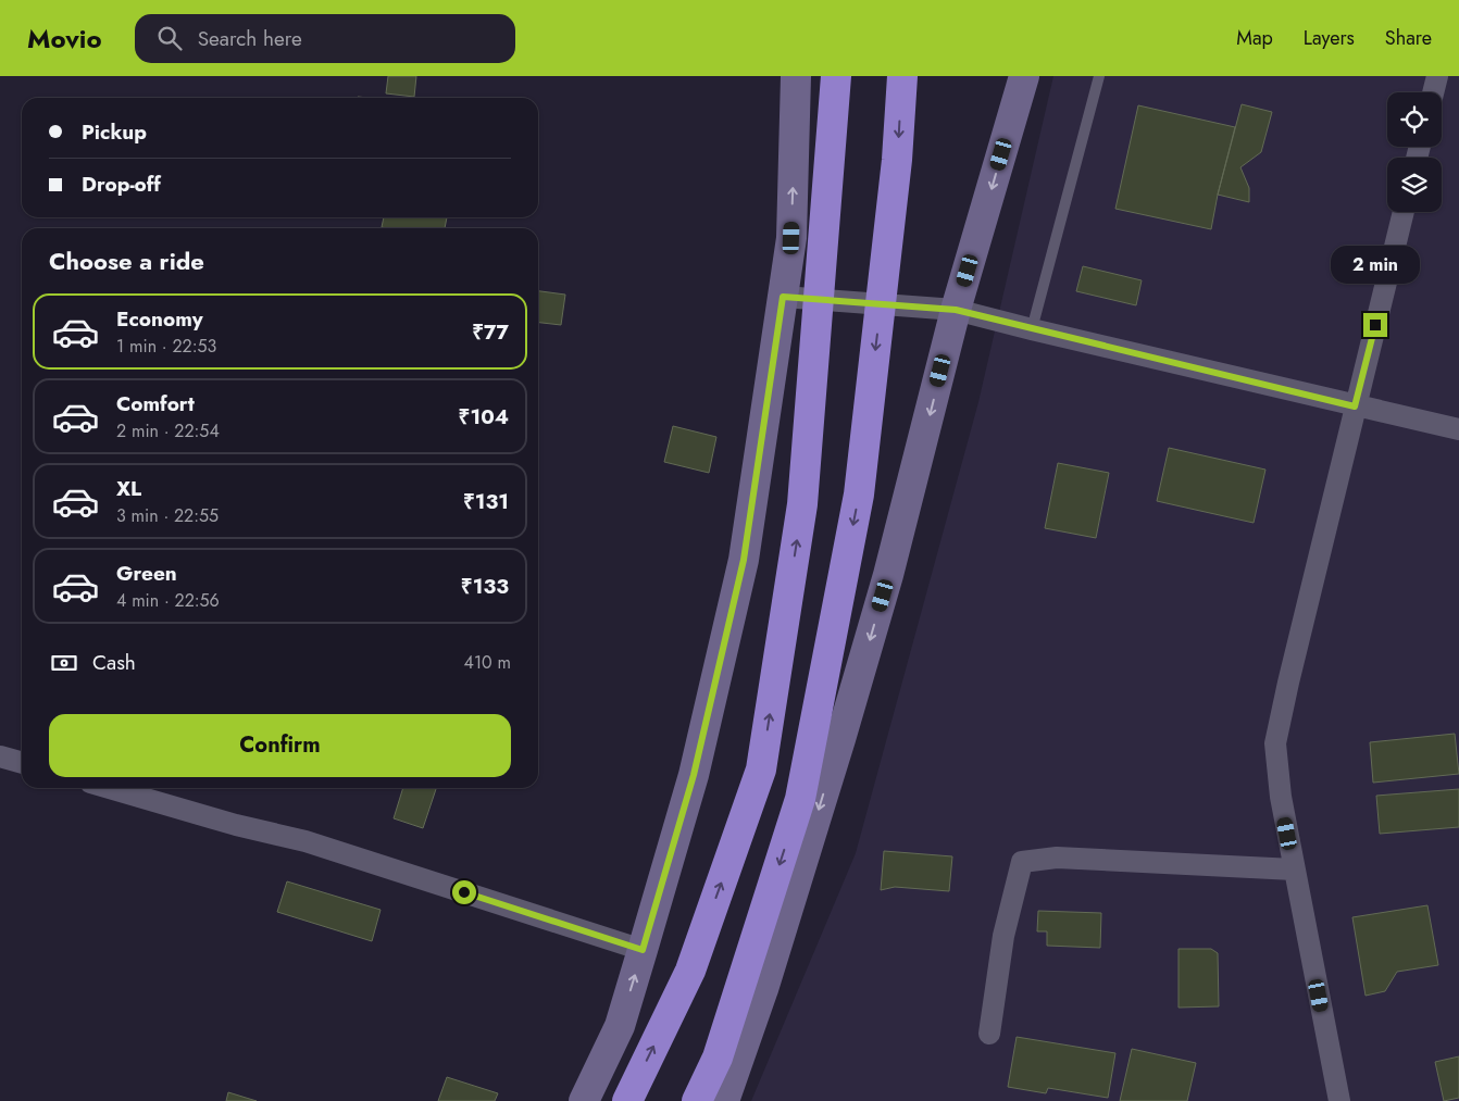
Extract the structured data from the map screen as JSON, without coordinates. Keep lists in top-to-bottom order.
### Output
{
  "page": {
    "header": "Movio",
    "search": "Search here",
    "nav": ["Map", "Layers", "Share"],
    "banner": ["Pickup", "Drop-off"],
    "heading": "Choose a ride",
    "bubble": "2 min",
    "list": [
      {
        "name": "Economy",
        "note": "1 min · 22:53",
        "value": "₹77"
      },
      {
        "name": "Comfort",
        "note": "2 min · 22:54",
        "value": "₹104"
      },
      {
        "name": "XL",
        "note": "3 min · 22:55",
        "value": "₹131"
      },
      {
        "name": "Green",
        "note": "4 min · 22:56",
        "value": "₹133"
      }
    ],
    "pay": ["Cash", "410 m"],
    "buttons": "Confirm"
  }
}
